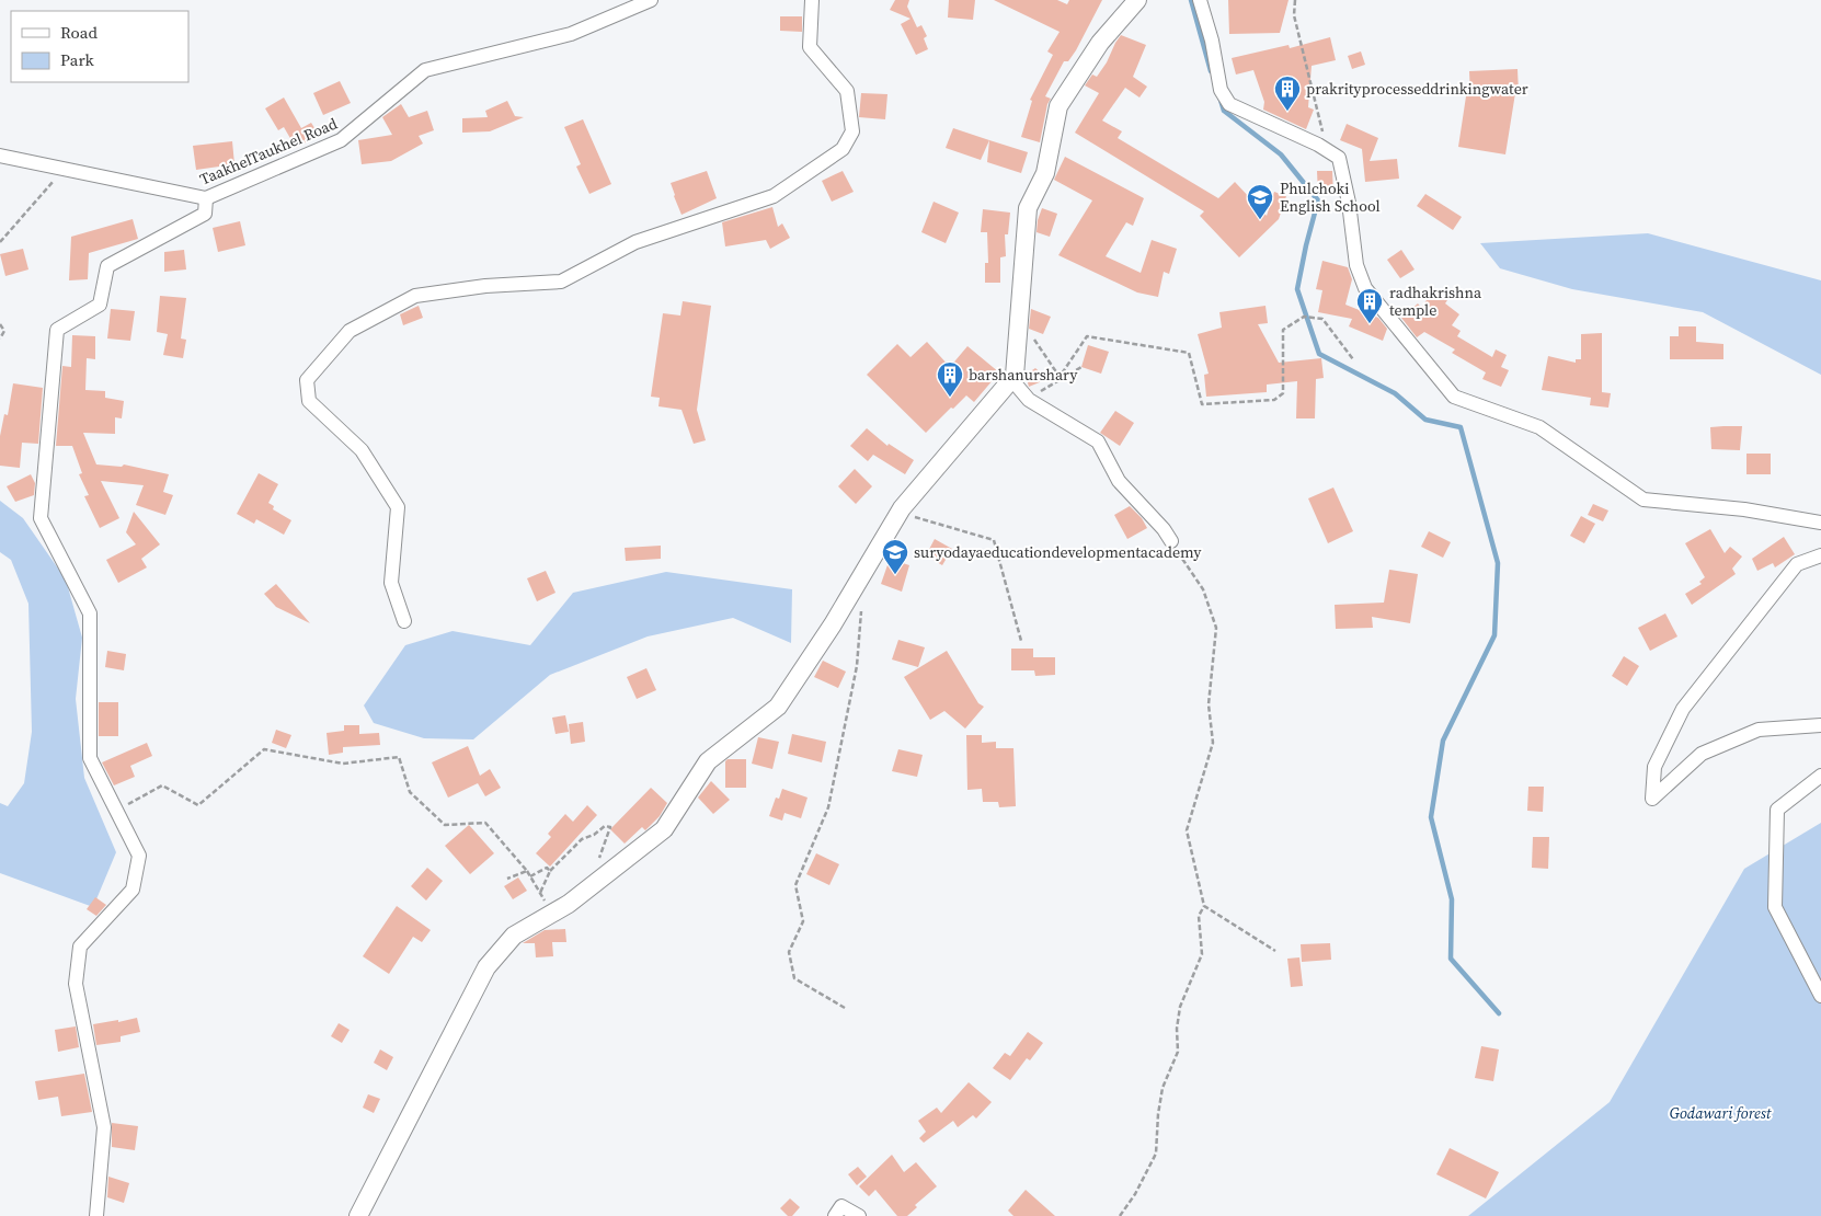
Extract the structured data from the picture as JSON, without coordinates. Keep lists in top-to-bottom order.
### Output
{
  "streets": {
    "street": ["TaakhelTaukhel Road"]
  },
  "parks": ["Godawari forest"],
  "places": {
    "building": ["prakrityprocesseddrinkingwater", "radhakrishna temple", "barshanurshary"],
    "school or university": ["Phulchoki English School", "suryodayaeducationdevelopmentacademy"]
  },
  "legend": ["Road", "Park"]
}
